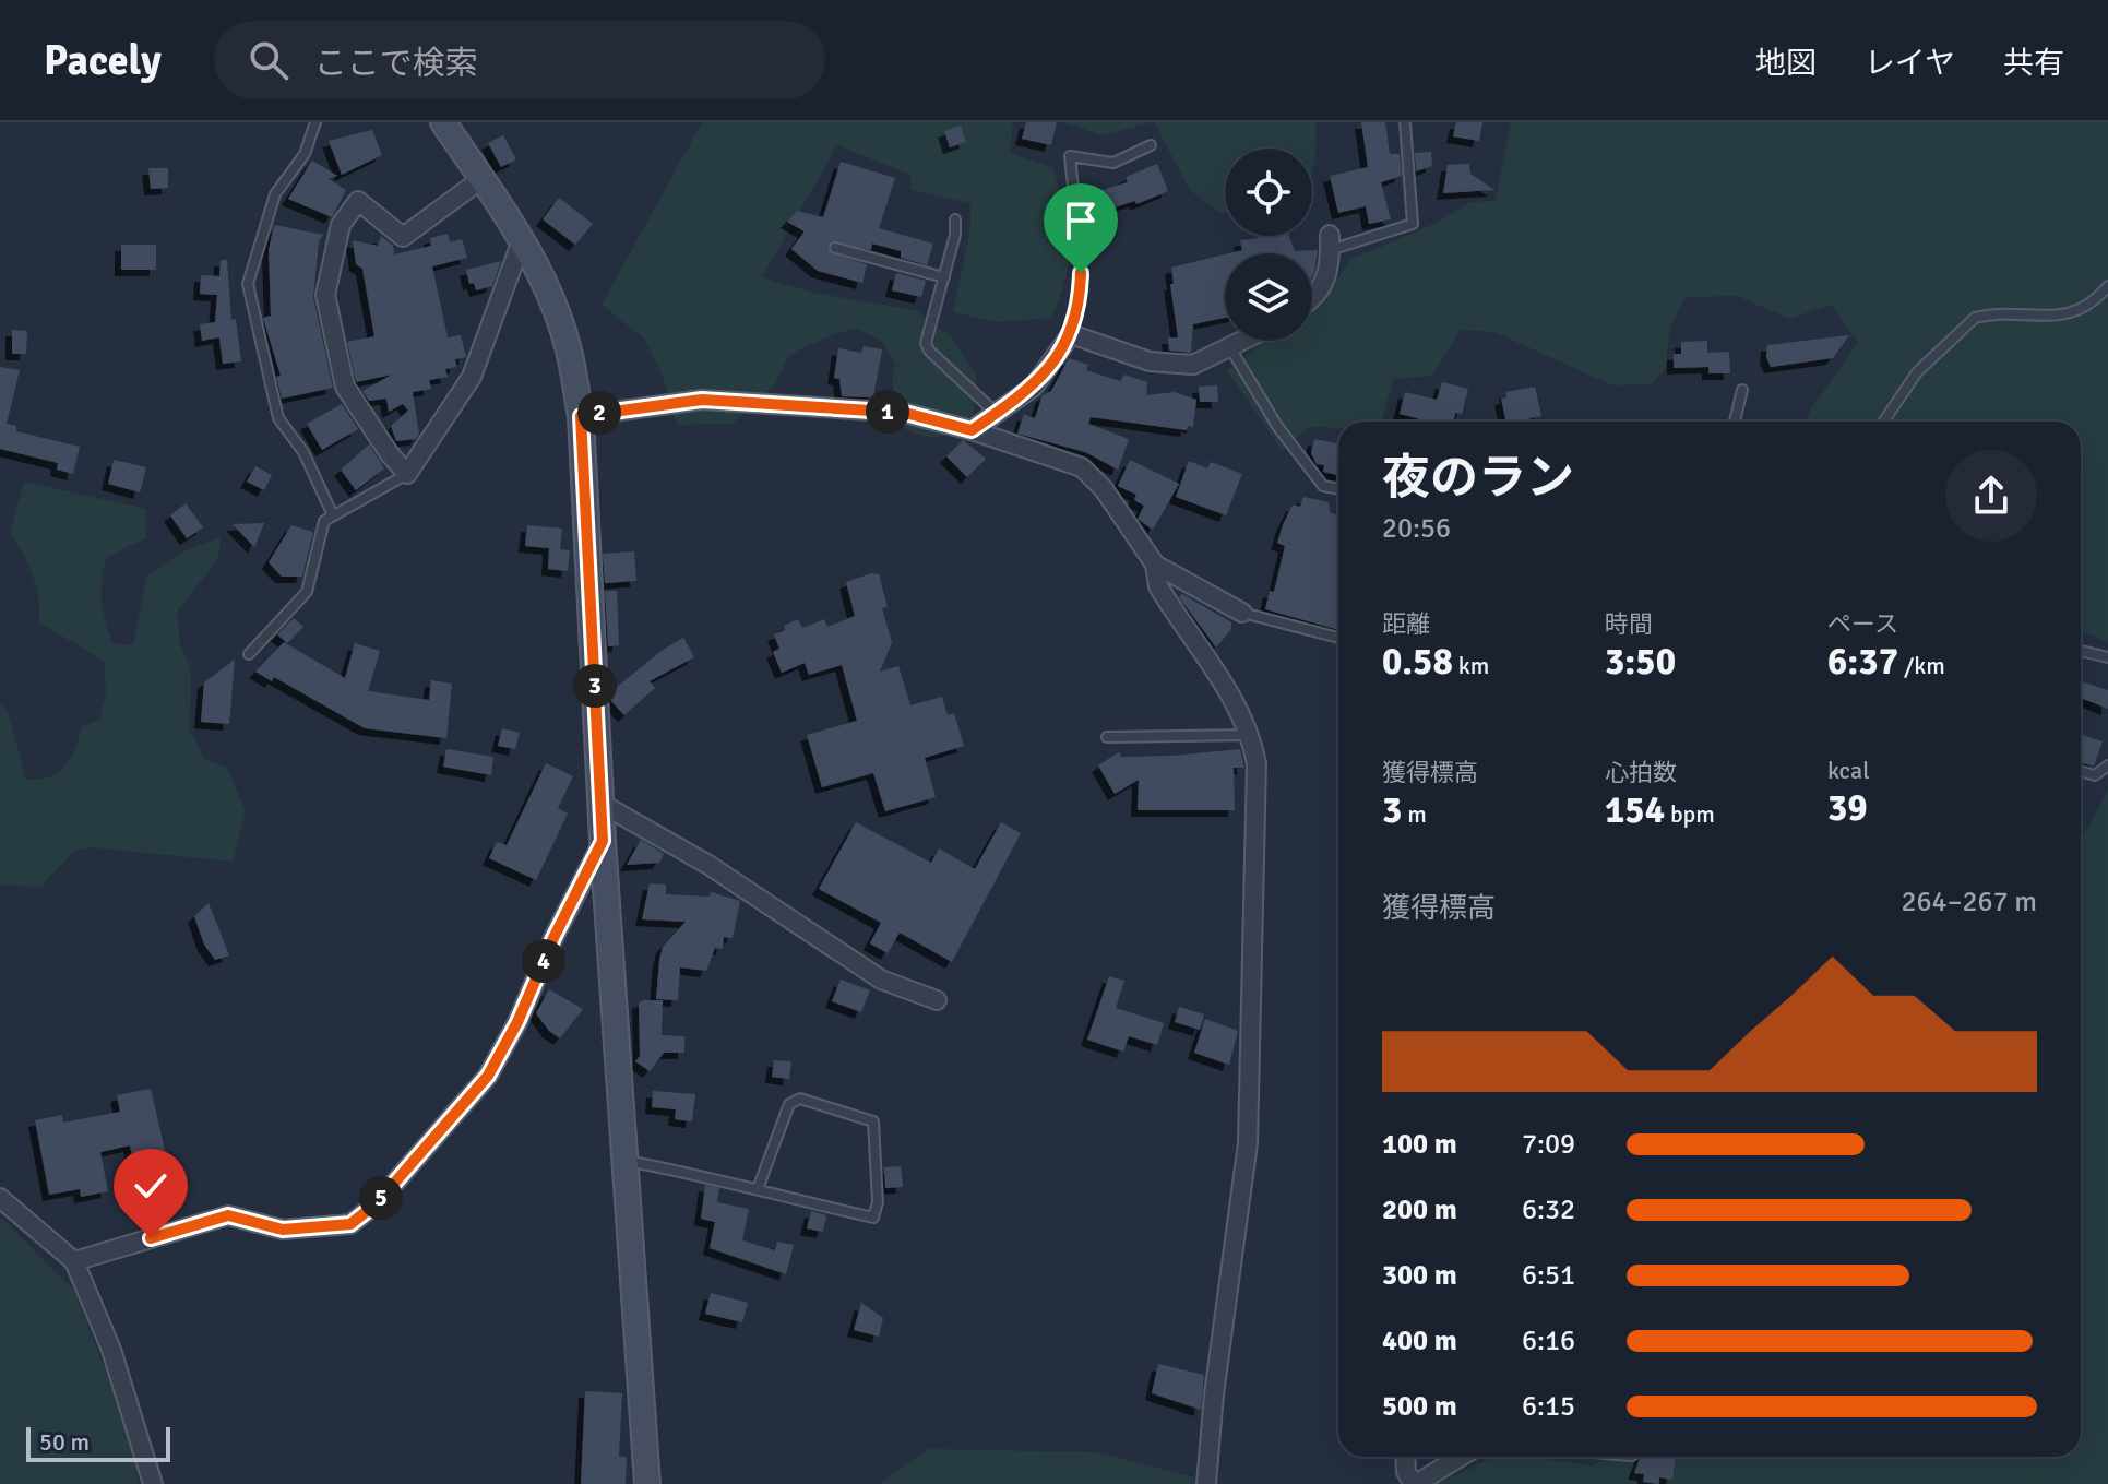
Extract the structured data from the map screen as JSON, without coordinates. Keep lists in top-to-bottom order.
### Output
{
  "scale_bar": "50 m",
  "page": {
    "header": "Pacely",
    "search": "ここで検索",
    "nav": ["地図", "レイヤ", "共有"],
    "pins": [
      "1",
      "2",
      "3",
      "4",
      "5"
    ],
    "heading": ["夜のラン", "20:56"],
    "stats": [
      ["距離", "0.58 km"],
      ["時間", "3:50"],
      ["ペース", "6:37 /km"],
      ["獲得標高", "3 m"],
      ["心拍数", "154 bpm"],
      ["kcal", "39"]
    ],
    "chart": ["獲得標高", "264–267 m"],
    "list": [
      {
        "name": "100 m",
        "note": "7:09"
      },
      {
        "name": "200 m",
        "note": "6:32"
      },
      {
        "name": "300 m",
        "note": "6:51"
      },
      {
        "name": "400 m",
        "note": "6:16"
      },
      {
        "name": "500 m",
        "note": "6:15"
      }
    ],
    "scale": "50 m"
  }
}
